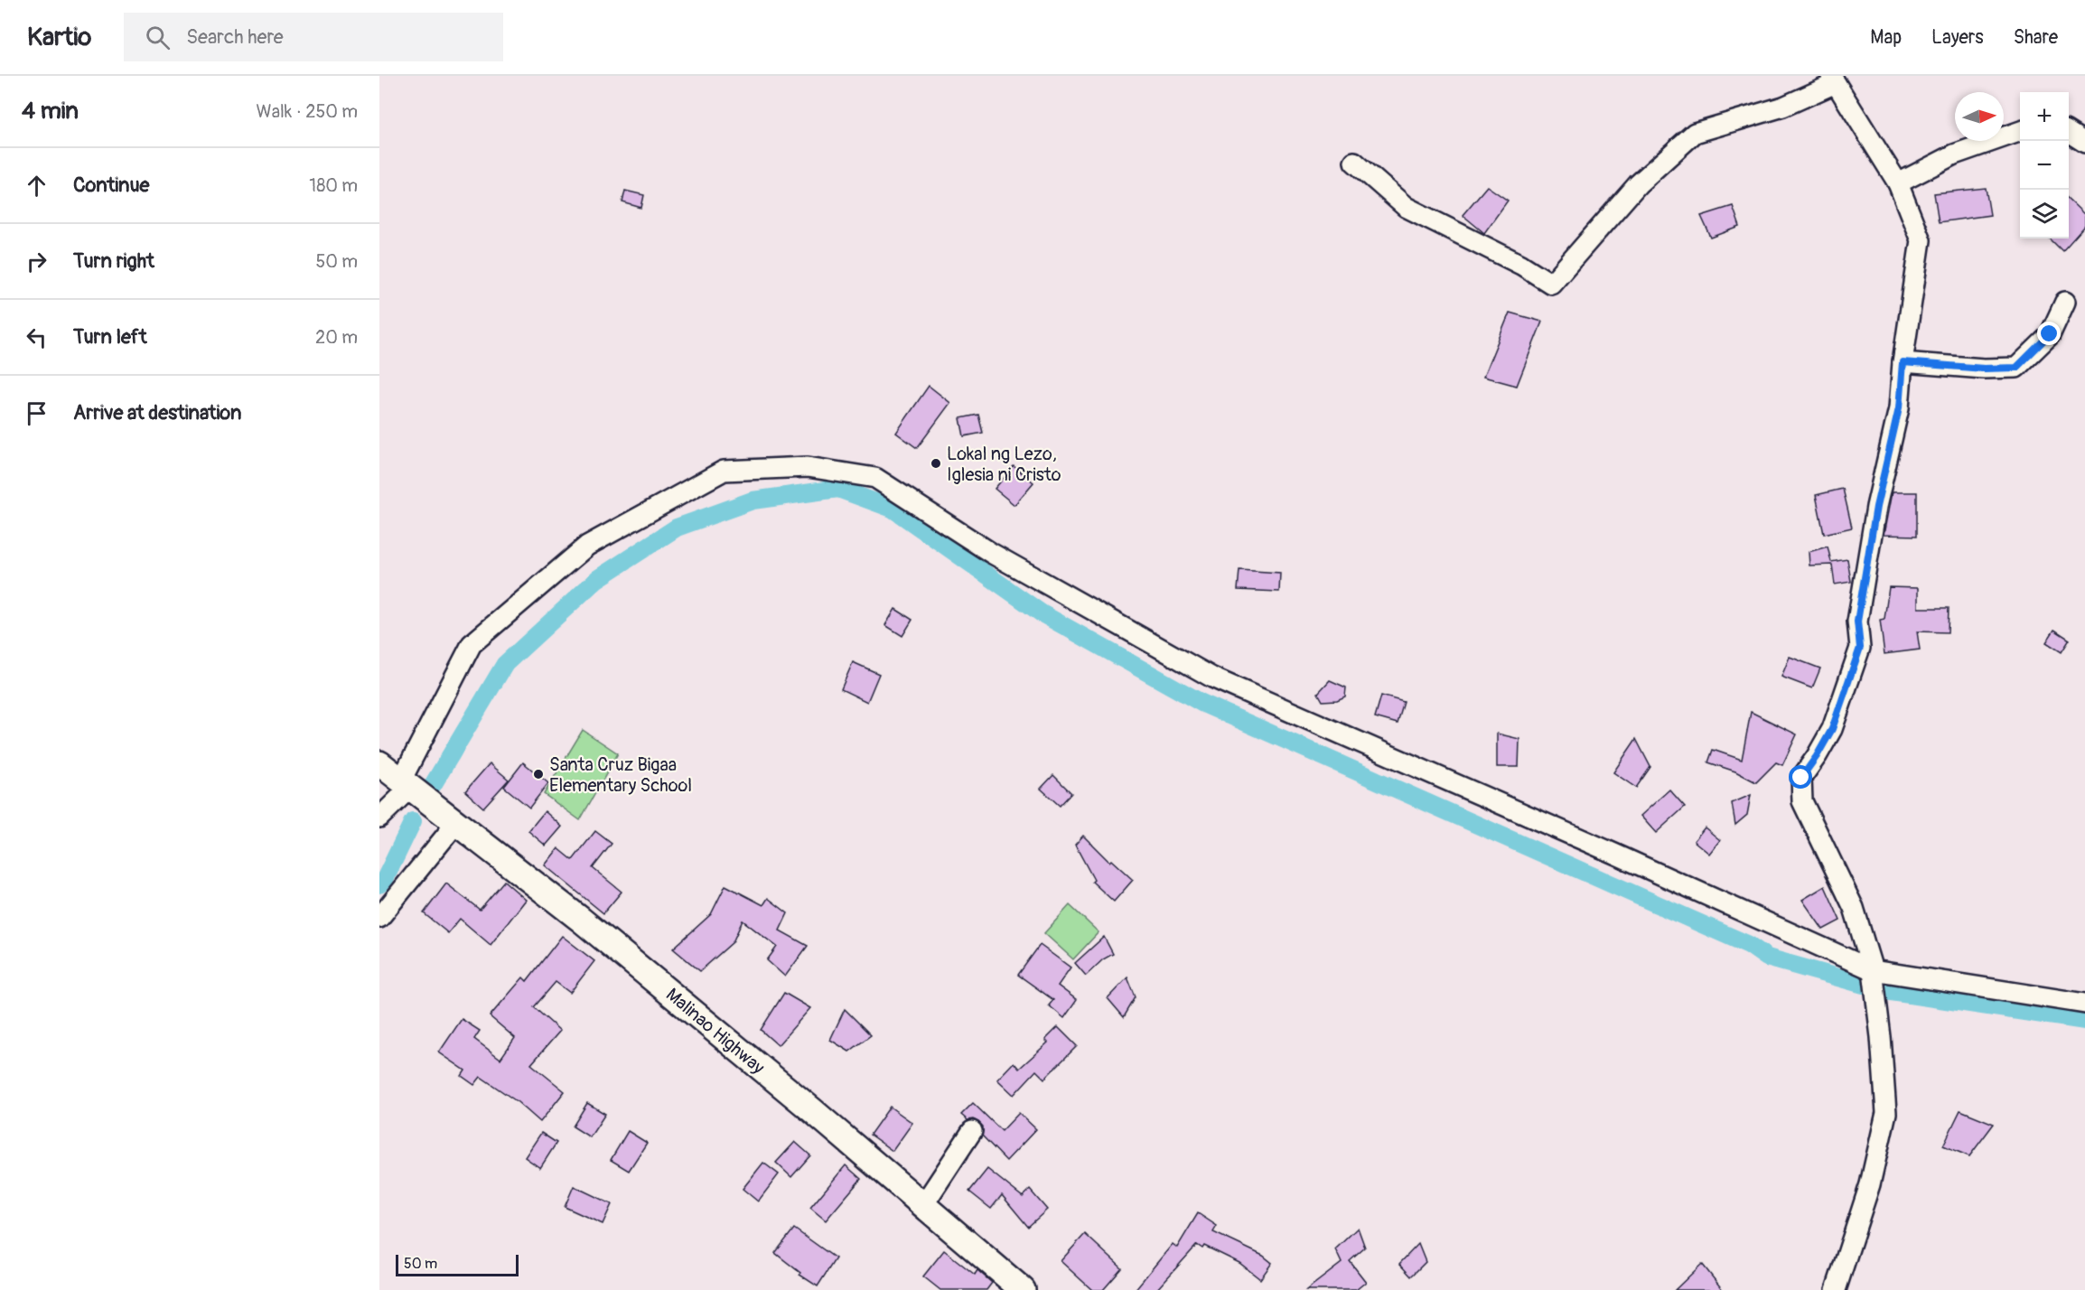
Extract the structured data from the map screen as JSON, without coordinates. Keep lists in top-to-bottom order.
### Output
{
  "streets": {
    "main road": ["Malinao Highway"]
  },
  "places": ["Lokal ng Lezo, Iglesia ni Cristo", "Santa Cruz Bigaa Elementary School"],
  "scale_bar": "50 m",
  "north": "right",
  "page": {
    "header": "Kartio",
    "search": "Search here",
    "nav": ["Map", "Layers", "Share"],
    "heading": ["4 min", "Walk · 250 m"],
    "map_buttons": ["+", "−"],
    "list": [
      ["Continue", "180 m"],
      ["Turn right", "50 m"],
      ["Turn left", "20 m"],
      "Arrive at destination"
    ],
    "scale": "50 m"
  }
}
